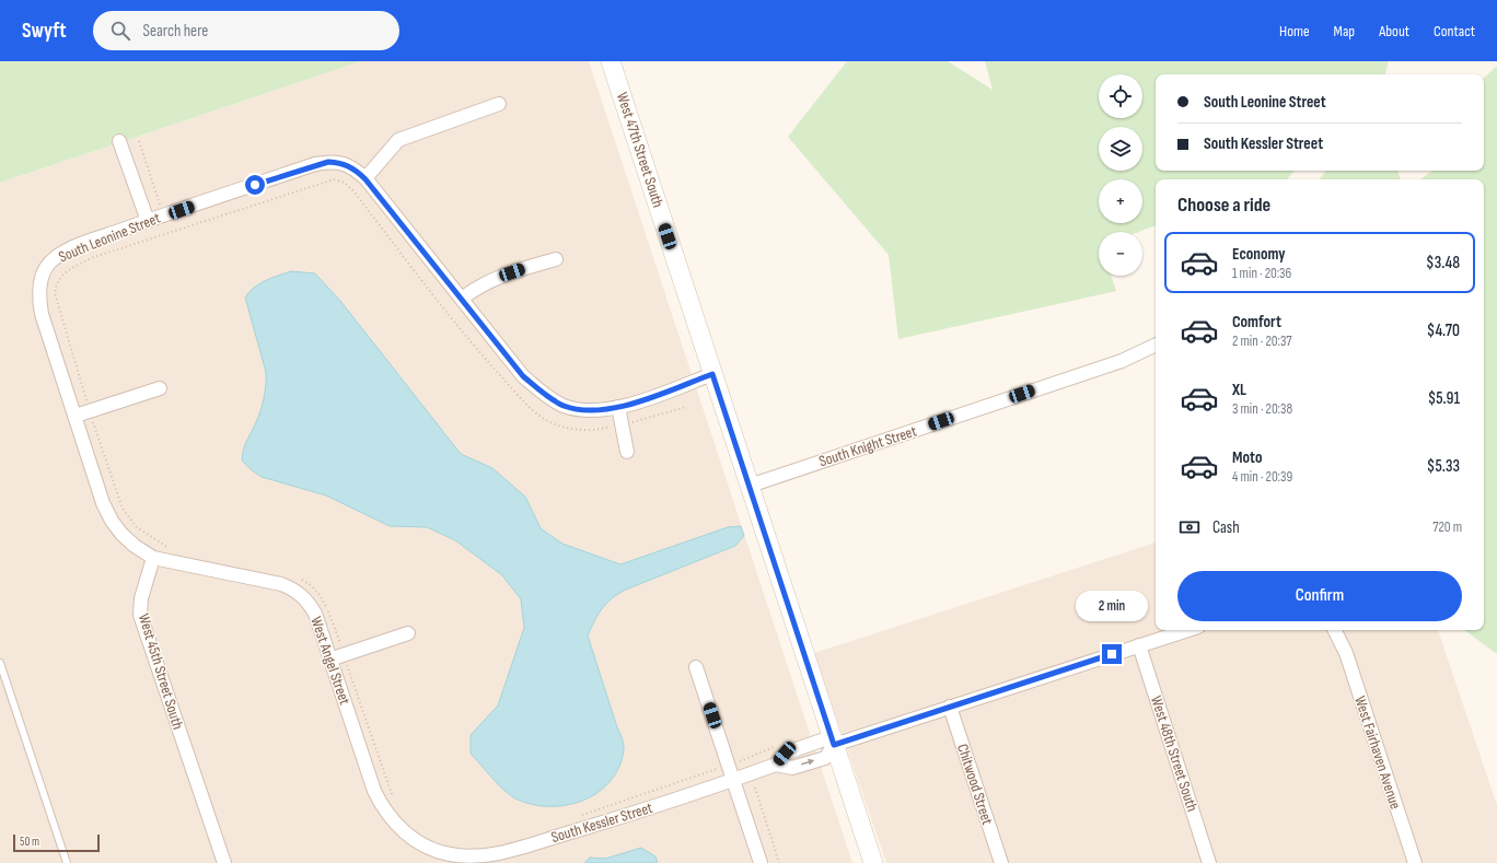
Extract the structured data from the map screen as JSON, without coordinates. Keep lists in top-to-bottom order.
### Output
{
  "streets": {
    "street": [
      "West 47th Street South",
      "South Leonine Street",
      "South Knight Street",
      "West Angel Street",
      "West 45th Street South",
      "West Fairhaven Avenue",
      "West 48th Street South",
      "Chitwood Street",
      "South Kessler Street"
    ]
  },
  "crossings": [
    ["West 47th Street South", "South Leonine Street"],
    ["West 47th Street South", "South Knight Street"],
    ["West 47th Street South", "South Kessler Street"],
    ["West Angel Street", "West 45th Street South"],
    ["West Angel Street", "South Kessler Street"],
    ["West 48th Street South", "South Kessler Street"],
    ["Chitwood Street", "South Kessler Street"]
  ],
  "scale_bar": "50 m",
  "page": {
    "header": "Swyft",
    "search": "Search here",
    "nav": [
      "Home",
      "Map",
      "About",
      "Contact"
    ],
    "map_buttons": ["+", "−"],
    "banner": ["South Leonine Street", "South Kessler Street"],
    "heading": "Choose a ride",
    "list": [
      {
        "name": "Economy",
        "note": "1 min · 20:36",
        "value": "$3.48"
      },
      {
        "name": "Comfort",
        "note": "2 min · 20:37",
        "value": "$4.70"
      },
      {
        "name": "XL",
        "note": "3 min · 20:38",
        "value": "$5.91"
      },
      {
        "name": "Moto",
        "note": "4 min · 20:39",
        "value": "$5.33"
      }
    ],
    "pay": ["Cash", "720 m"],
    "buttons": "Confirm",
    "bubble": "2 min",
    "scale": "50 m"
  }
}
